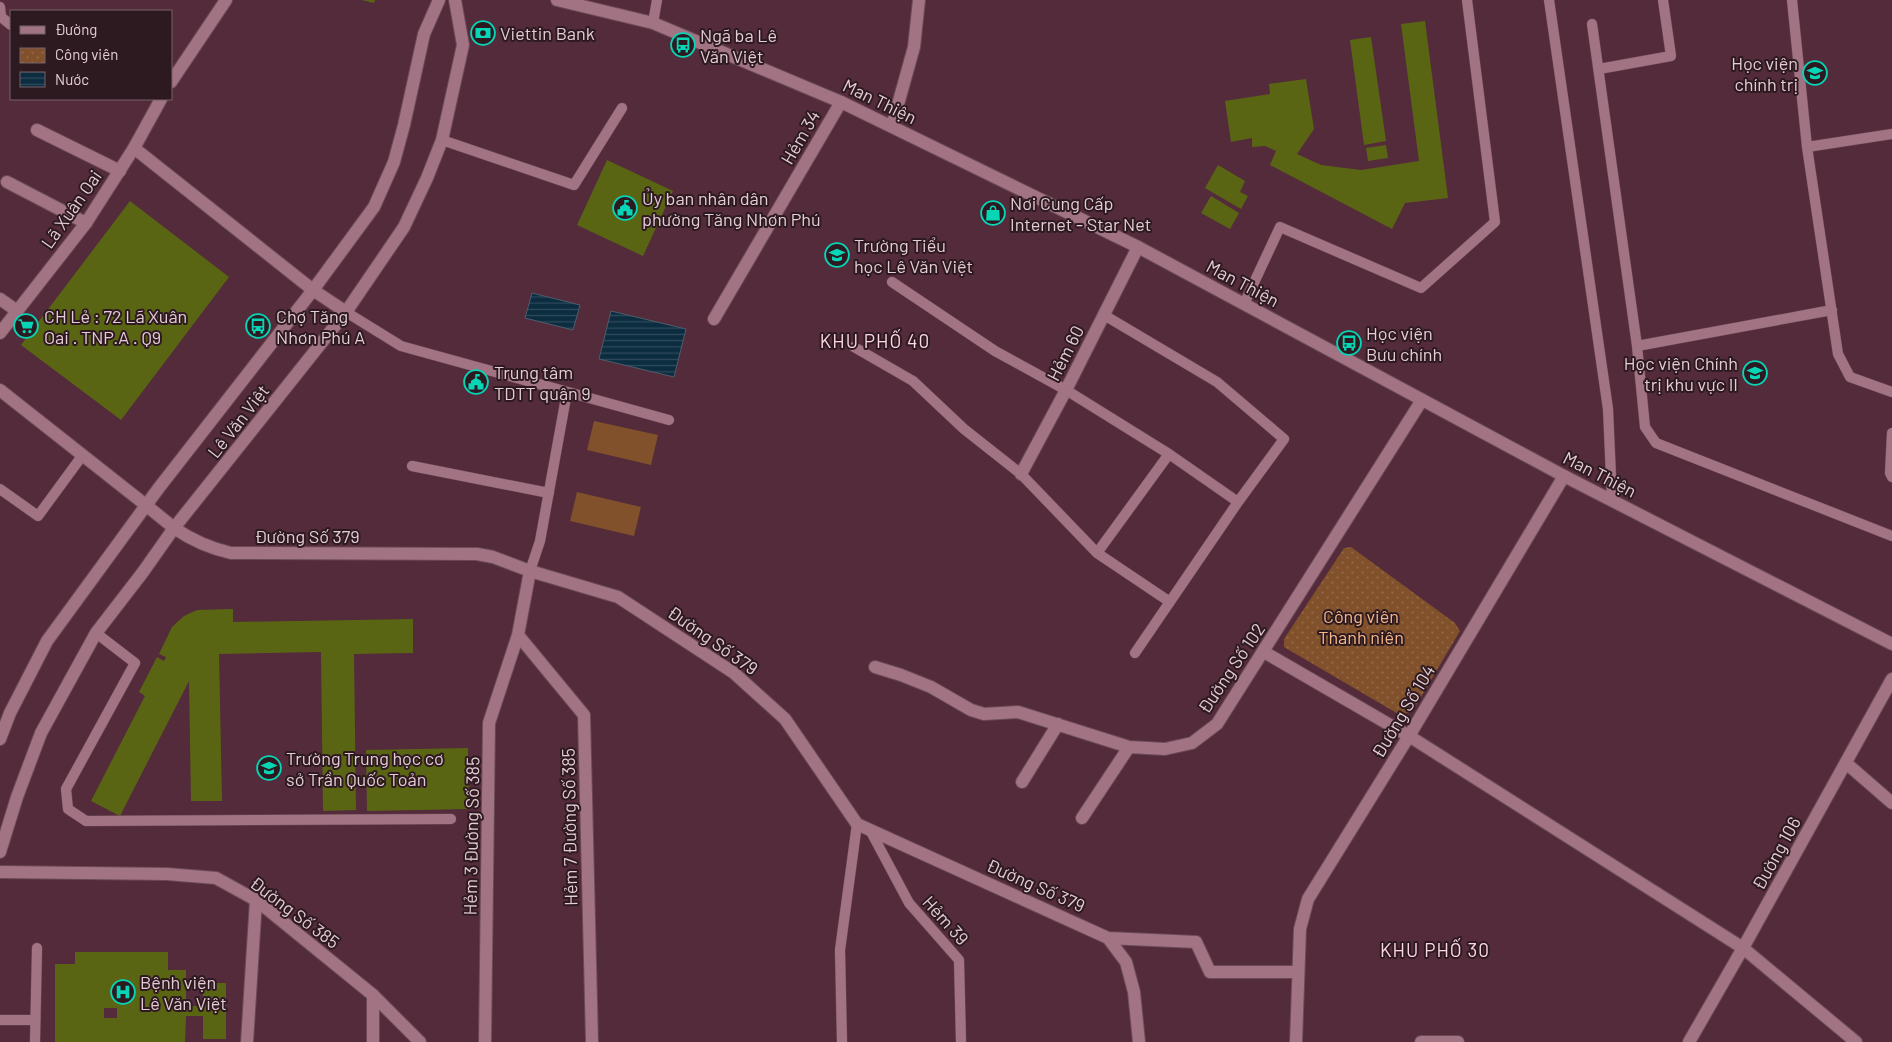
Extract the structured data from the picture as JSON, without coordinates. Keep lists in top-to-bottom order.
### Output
{
  "streets": {
    "street": [
      "Man Thiện",
      "Hẻm 34",
      "Lã Xuân Oai",
      "Hẻm 60",
      "Lê Văn Việt",
      "Đường Số 379",
      "Đường Số 102",
      "Đường Số 104",
      "Hẻm 7 Đường Số 385",
      "Hẻm 3 Đường Số 385",
      "Đường 106",
      "Đường Số 385"
    ],
    "lane": ["Hẻm 39"]
  },
  "crossings": [
    ["Man Thiện", "Hẻm 34"],
    ["Man Thiện", "Hẻm 60"],
    ["Man Thiện", "Đường Số 102"],
    ["Man Thiện", "Đường Số 104"],
    ["Lê Văn Việt", "Đường Số 379"],
    ["Đường Số 379", "Hẻm 3 Đường Số 385"],
    ["Đường Số 379", "Hẻm 39"],
    ["Hẻm 7 Đường Số 385", "Hẻm 3 Đường Số 385"]
  ],
  "districts": ["KHU PHỐ 40", "KHU PHỐ 30"],
  "parks": ["Công viên Thanh niên"],
  "places": {
    "bank": ["Viettin Bank"],
    "bus stop": ["Ngã ba Lê Văn Việt", "Chợ Tăng Nhơn Phú A", "Học viện Bưu chính"],
    "school or university": [
      "Học viện chính trị",
      "Trường Tiểu học Lê Văn Việt",
      "Học viện Chính trị khu vực II",
      "Trường Trung học cơ sở Trần Quốc Toản"
    ],
    "public building": ["Ủy ban nhân dân phường Tăng Nhơn Phú", "Trung tâm TDTT quận 9"],
    "shop": ["Nơi Cung Cấp Internet - Star Net"],
    "supermarket": ["CH Lẻ : 72 Lã Xuân Oai . TNP.A . Q9"],
    "hospital": ["Bệnh viện Lê Văn Việt"]
  },
  "legend": ["Đường", "Công viên", "Nước"]
}
